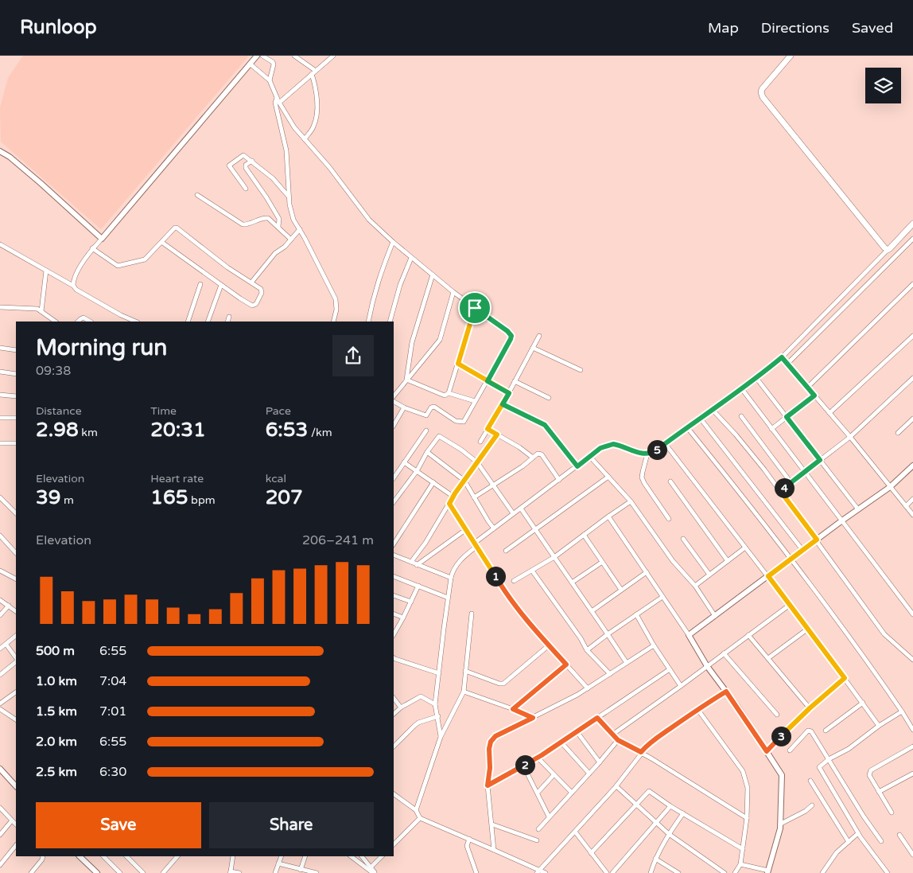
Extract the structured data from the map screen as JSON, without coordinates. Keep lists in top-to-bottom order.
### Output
{
  "page": {
    "header": "Runloop",
    "nav": ["Map", "Directions", "Saved"],
    "heading": ["Morning run", "09:38"],
    "stats": [
      ["Distance", "2.98 km"],
      ["Time", "20:31"],
      ["Pace", "6:53 /km"],
      ["Elevation", "39 m"],
      ["Heart rate", "165 bpm"],
      ["kcal", "207"]
    ],
    "pins": [
      "5",
      "4",
      "1",
      "3",
      "2"
    ],
    "chart": ["Elevation", "206–241 m"],
    "list": [
      {
        "name": "500 m",
        "note": "6:55"
      },
      {
        "name": "1.0 km",
        "note": "7:04"
      },
      {
        "name": "1.5 km",
        "note": "7:01"
      },
      {
        "name": "2.0 km",
        "note": "6:55"
      },
      {
        "name": "2.5 km",
        "note": "6:30"
      }
    ],
    "buttons": ["Save", "Share"]
  }
}
